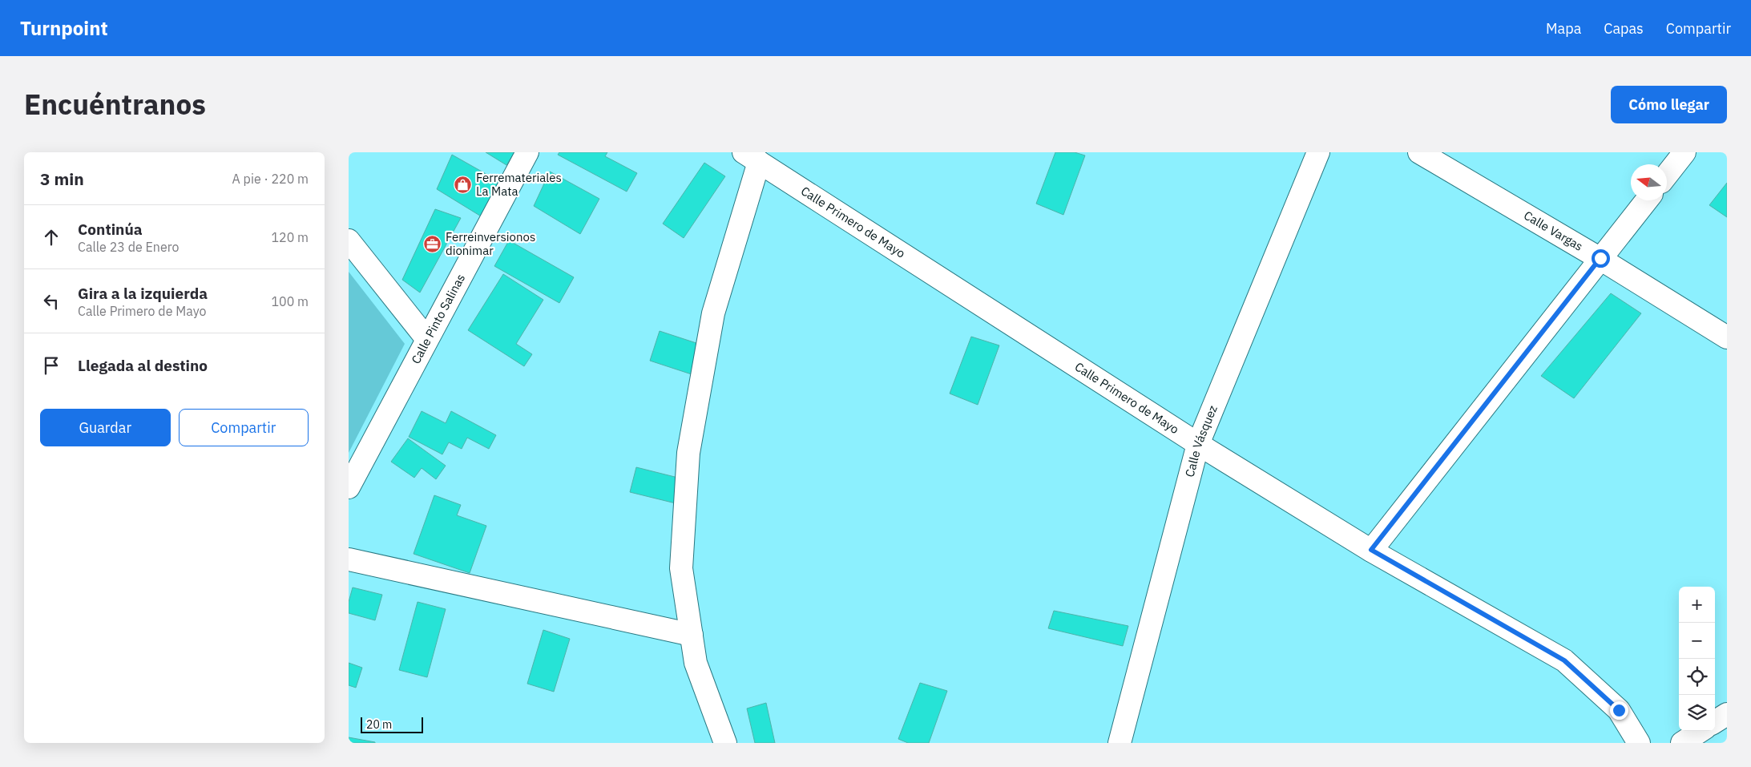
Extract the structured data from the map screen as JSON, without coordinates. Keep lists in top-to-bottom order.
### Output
{
  "streets": {
    "street": [
      "Calle Primero de Mayo",
      "Calle Vargas",
      "Calle Pinto Salinas",
      "Calle Vásquez"
    ]
  },
  "crossings": [
    ["Calle Primero de Mayo", "Calle Vásquez"]
  ],
  "places": {
    "shop": ["Ferremateriales La Mata"],
    "office": ["Ferreinversionos dionimar"]
  },
  "scale_bar": "20 m",
  "north": "left",
  "page": {
    "header": "Turnpoint",
    "nav": ["Mapa", "Capas", "Compartir"],
    "title": "Encuéntranos",
    "buttons": [
      "Cómo llegar",
      ["Guardar", "Compartir"]
    ],
    "heading": ["3 min", "A pie · 220 m"],
    "list": [
      ["Continúa", "Calle 23 de Enero", "120 m"],
      ["Gira a la izquierda", "Calle Primero de Mayo", "100 m"],
      "Llegada al destino"
    ],
    "map_buttons": ["+", "−"],
    "scale": "20 m"
  }
}
